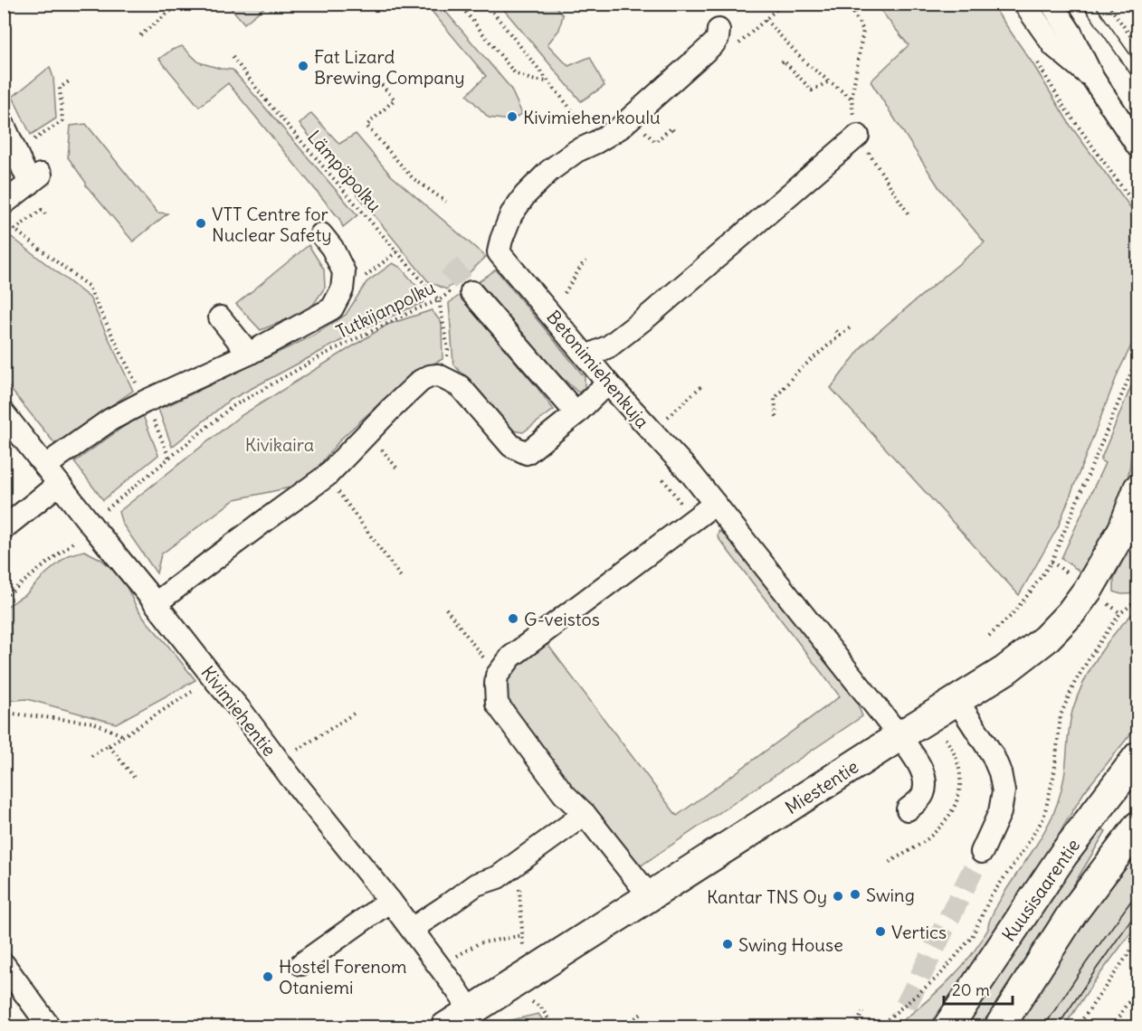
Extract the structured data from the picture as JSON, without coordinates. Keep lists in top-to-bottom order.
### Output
{
  "streets": {
    "main road": ["Miestentie", "Kuusisaarentie"],
    "street": ["Betonimiehenkuja", "Kivimiehentie"],
    "path": ["Lämpöpolku", "Tutkijanpolku"]
  },
  "crossings": [
    ["Lämpöpolku", "Tutkijanpolku"],
    ["Tutkijanpolku", "Kivimiehentie"],
    ["Betonimiehenkuja", "Miestentie"],
    ["Kivimiehentie", "Miestentie"]
  ],
  "parks": ["Kivikaira"],
  "places": [
    "Fat Lizard Brewing Company",
    "Kivimiehen koulu",
    "VTT Centre for Nuclear Safety",
    "G-veistos",
    "Swing",
    "Kantar TNS Oy",
    "Vertics",
    "Swing House",
    "Hostel Forenom Otaniemi"
  ],
  "scale_bar": "20 m"
}
